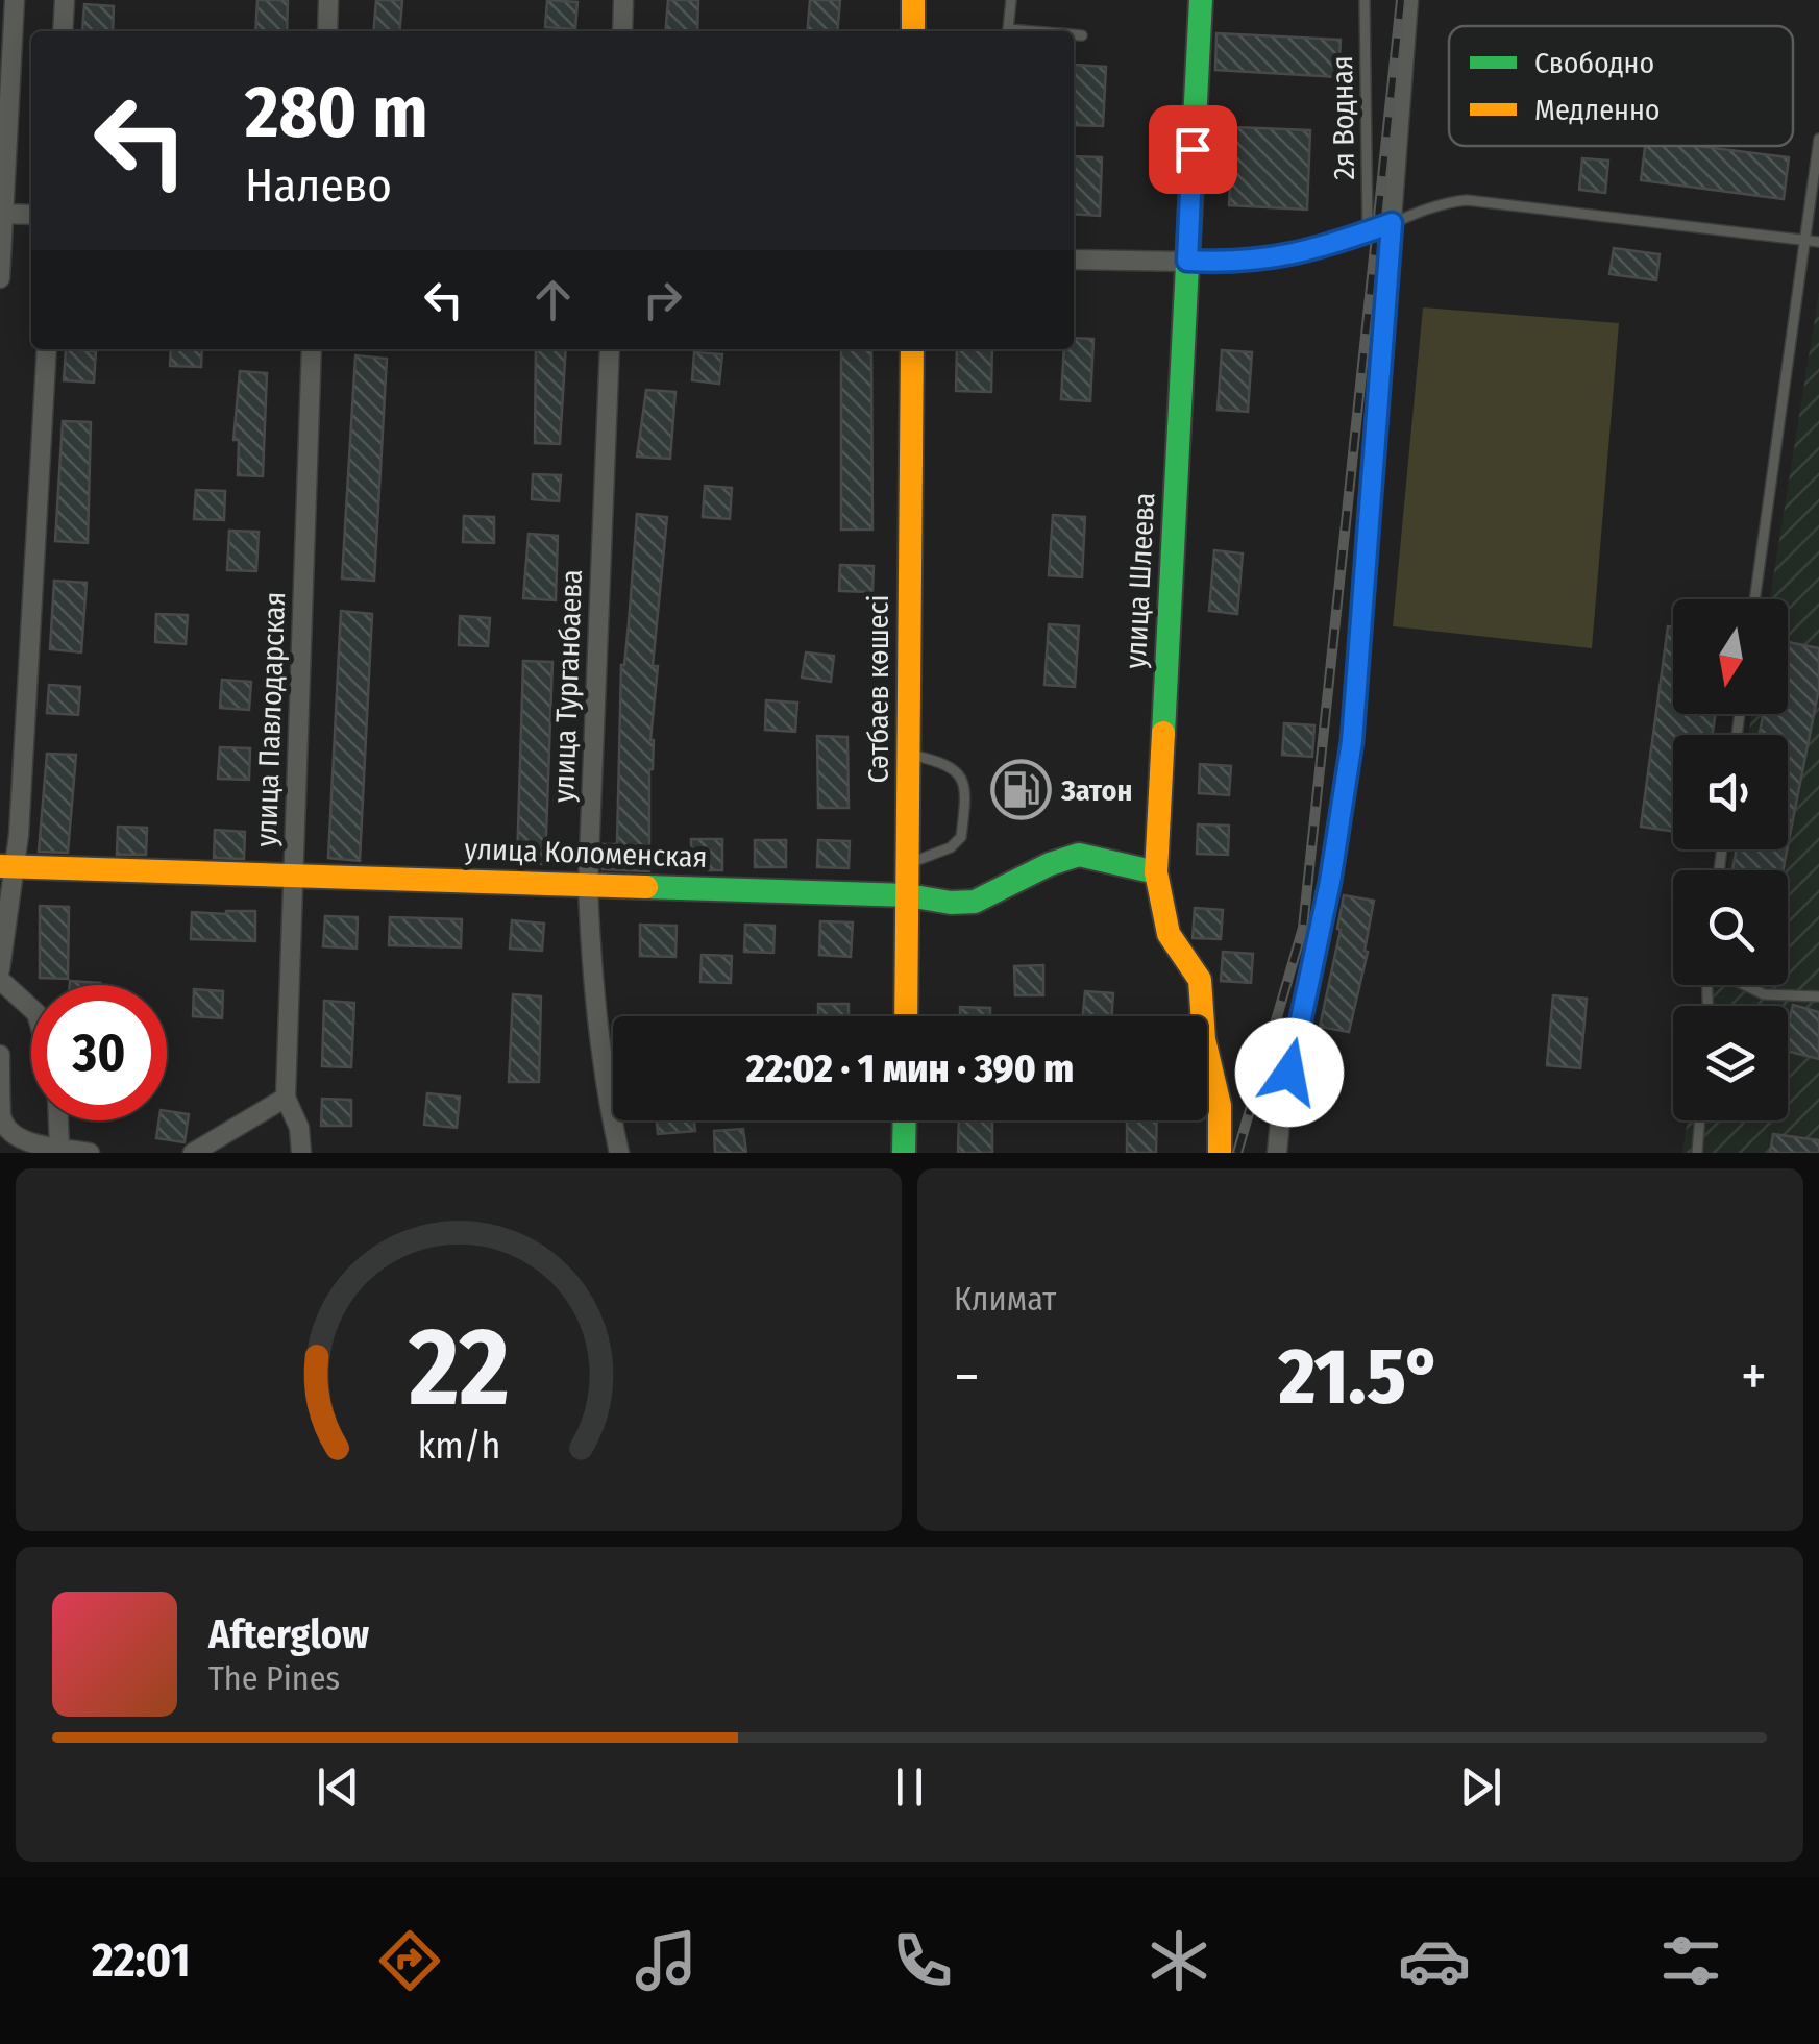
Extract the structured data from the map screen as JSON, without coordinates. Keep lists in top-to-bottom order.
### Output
{
  "streets": {
    "street": [
      "улица Шлеева",
      "улица Турганбаева",
      "Сәтбаев көшесі",
      "улица Павлодарская",
      "улица Коломенская"
    ],
    "lane": ["2я Водная"]
  },
  "crossings": [
    ["улица Шлеева", "улица Коломенская"],
    ["улица Турганбаева", "улица Коломенская"],
    ["Сәтбаев көшесі", "улица Коломенская"],
    ["улица Павлодарская", "улица Коломенская"]
  ],
  "places": {
    "fuel station": ["Затон"]
  },
  "legend": ["Свободно", "Медленно"],
  "north": "bottom",
  "page": {
    "turn": ["280 m", "Налево"],
    "limit": "30",
    "trip": "22:02 · 1 мин · 390 m",
    "tile": "Климат",
    "heat": ["−", "21.5°", "+"],
    "song": ["Afterglow", "The Pines"],
    "tabs": "22:01",
    "gauge": ["22", "km/h"]
  }
}
